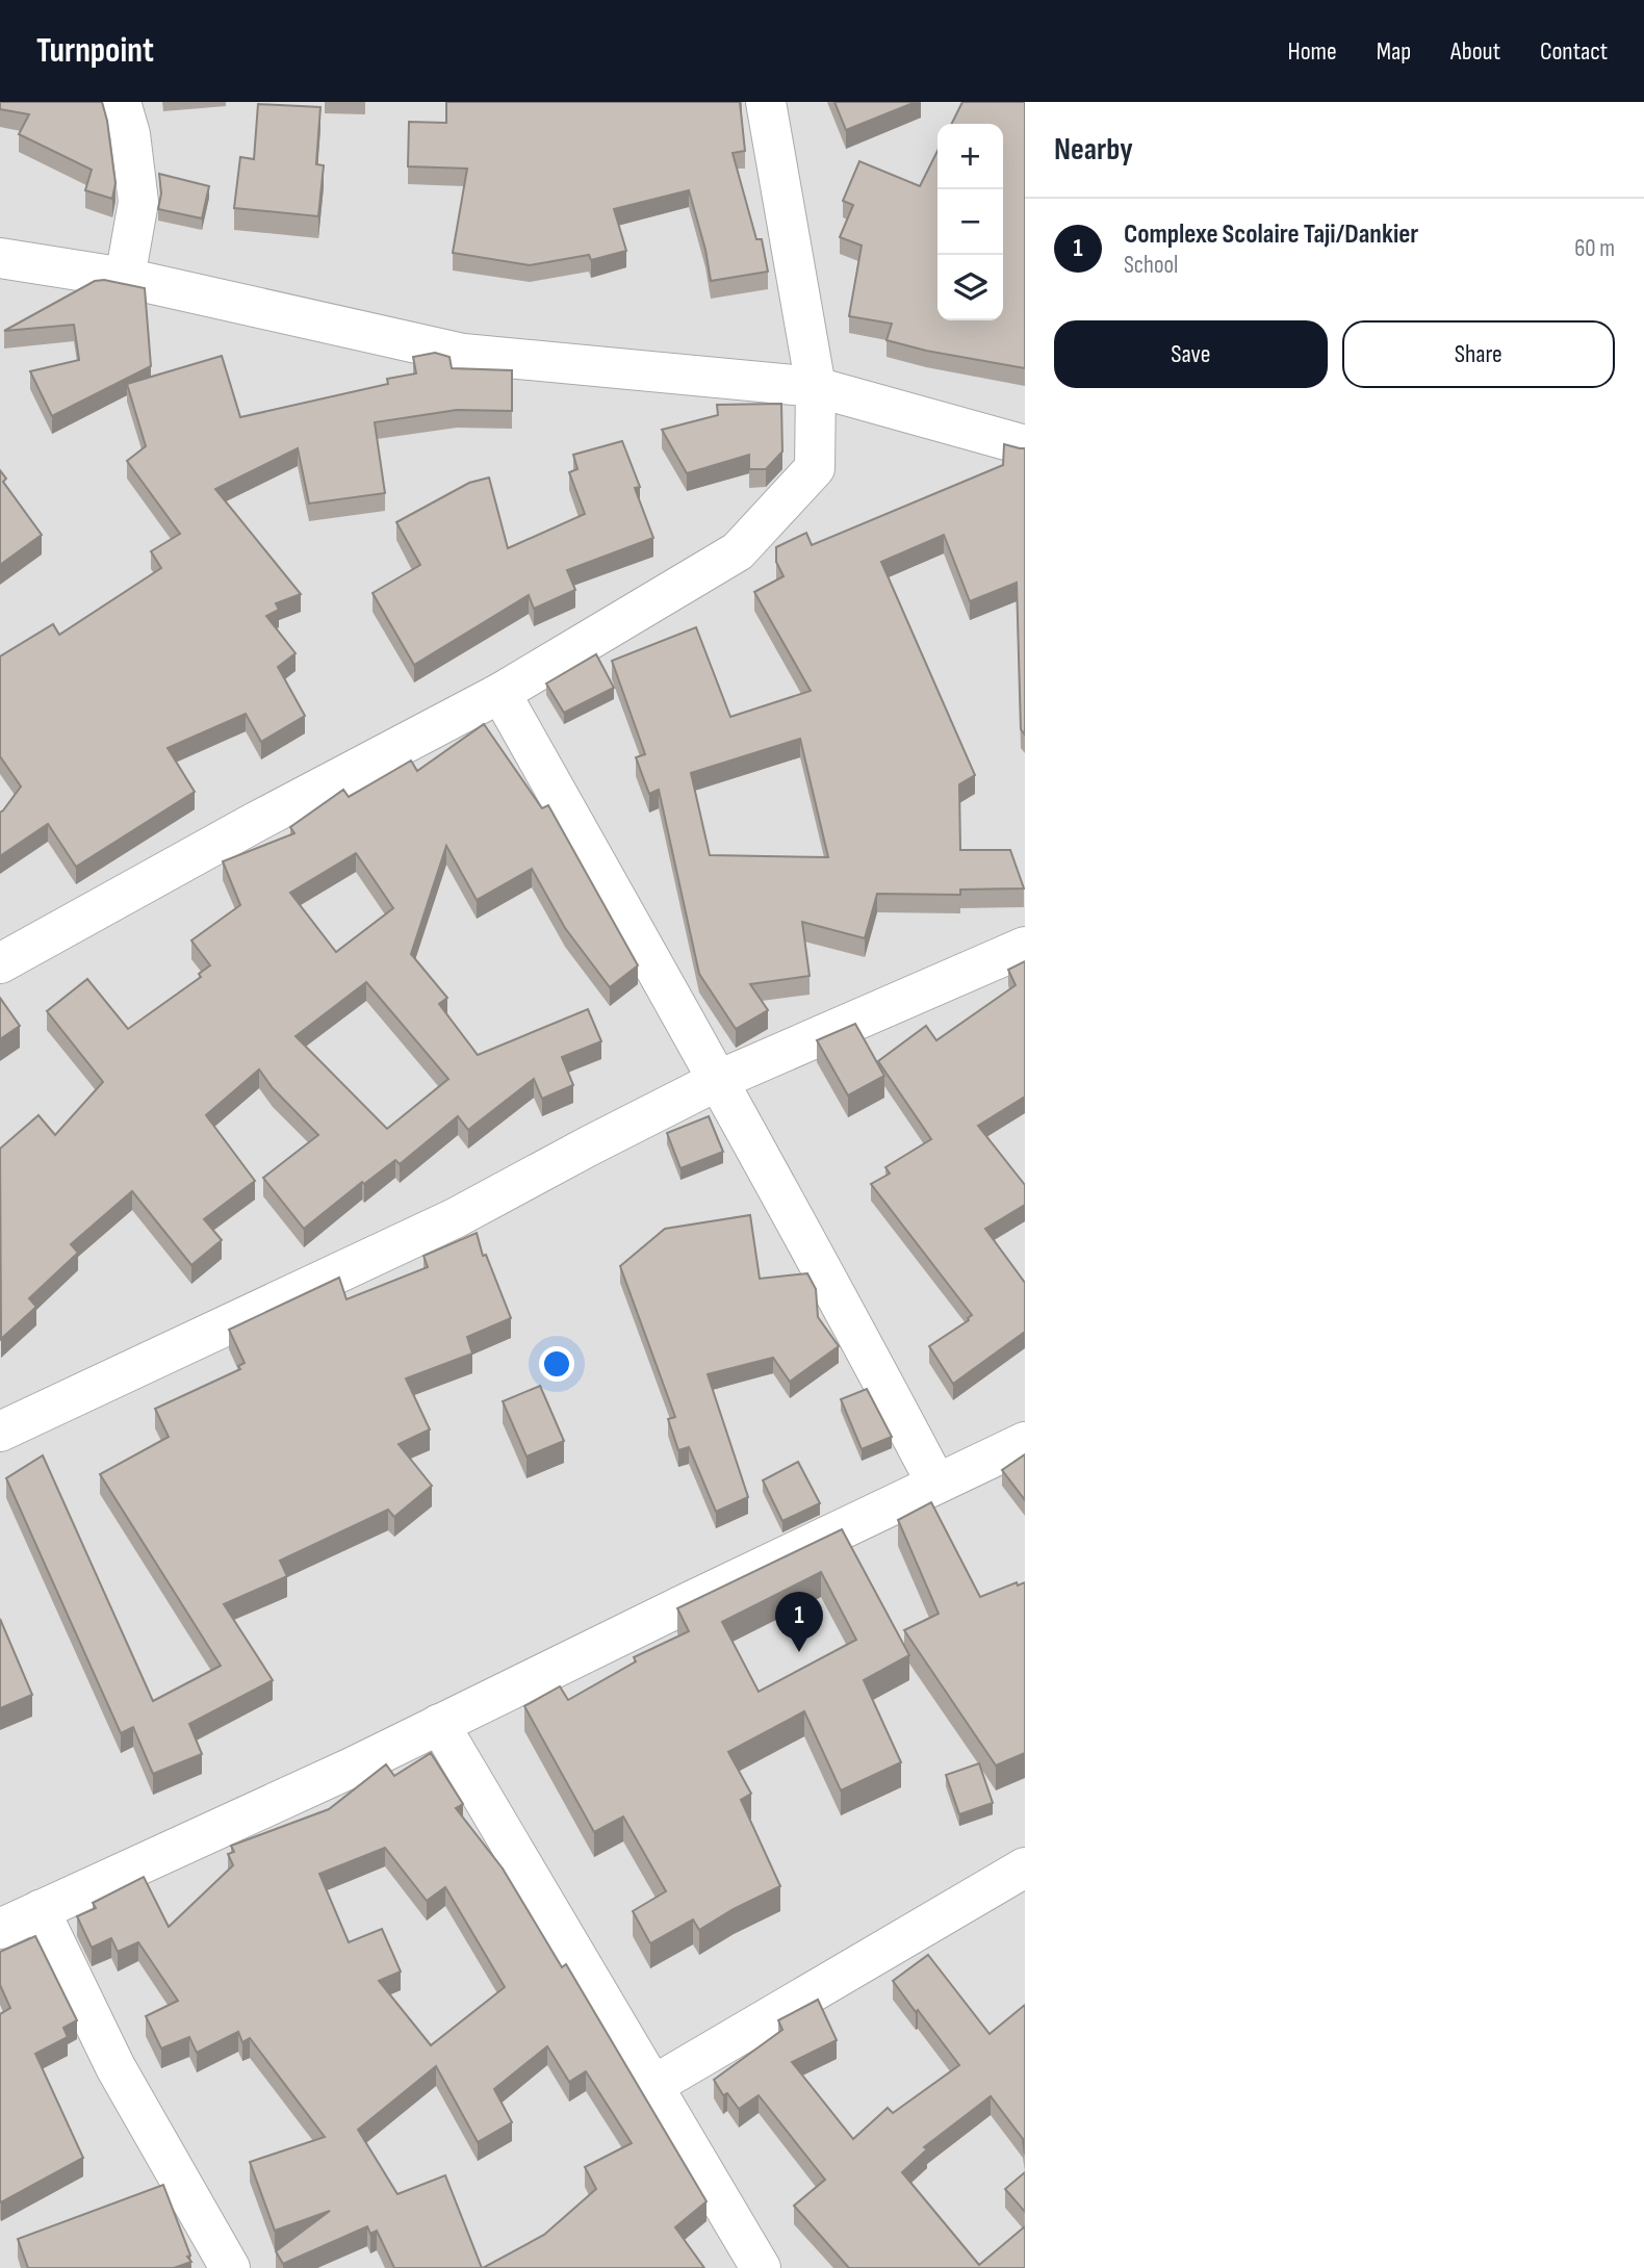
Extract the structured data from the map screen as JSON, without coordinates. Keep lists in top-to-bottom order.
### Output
{
  "page": {
    "header": "Turnpoint",
    "nav": [
      "Home",
      "Map",
      "About",
      "Contact"
    ],
    "heading": "Nearby",
    "map_buttons": ["+", "−"],
    "list": [
      {
        "mark": "1",
        "name": "Complexe Scolaire Taji/Dankier",
        "note": "School",
        "value": "60 m"
      }
    ],
    "buttons": ["Save", "Share"],
    "pins": "1"
  }
}
